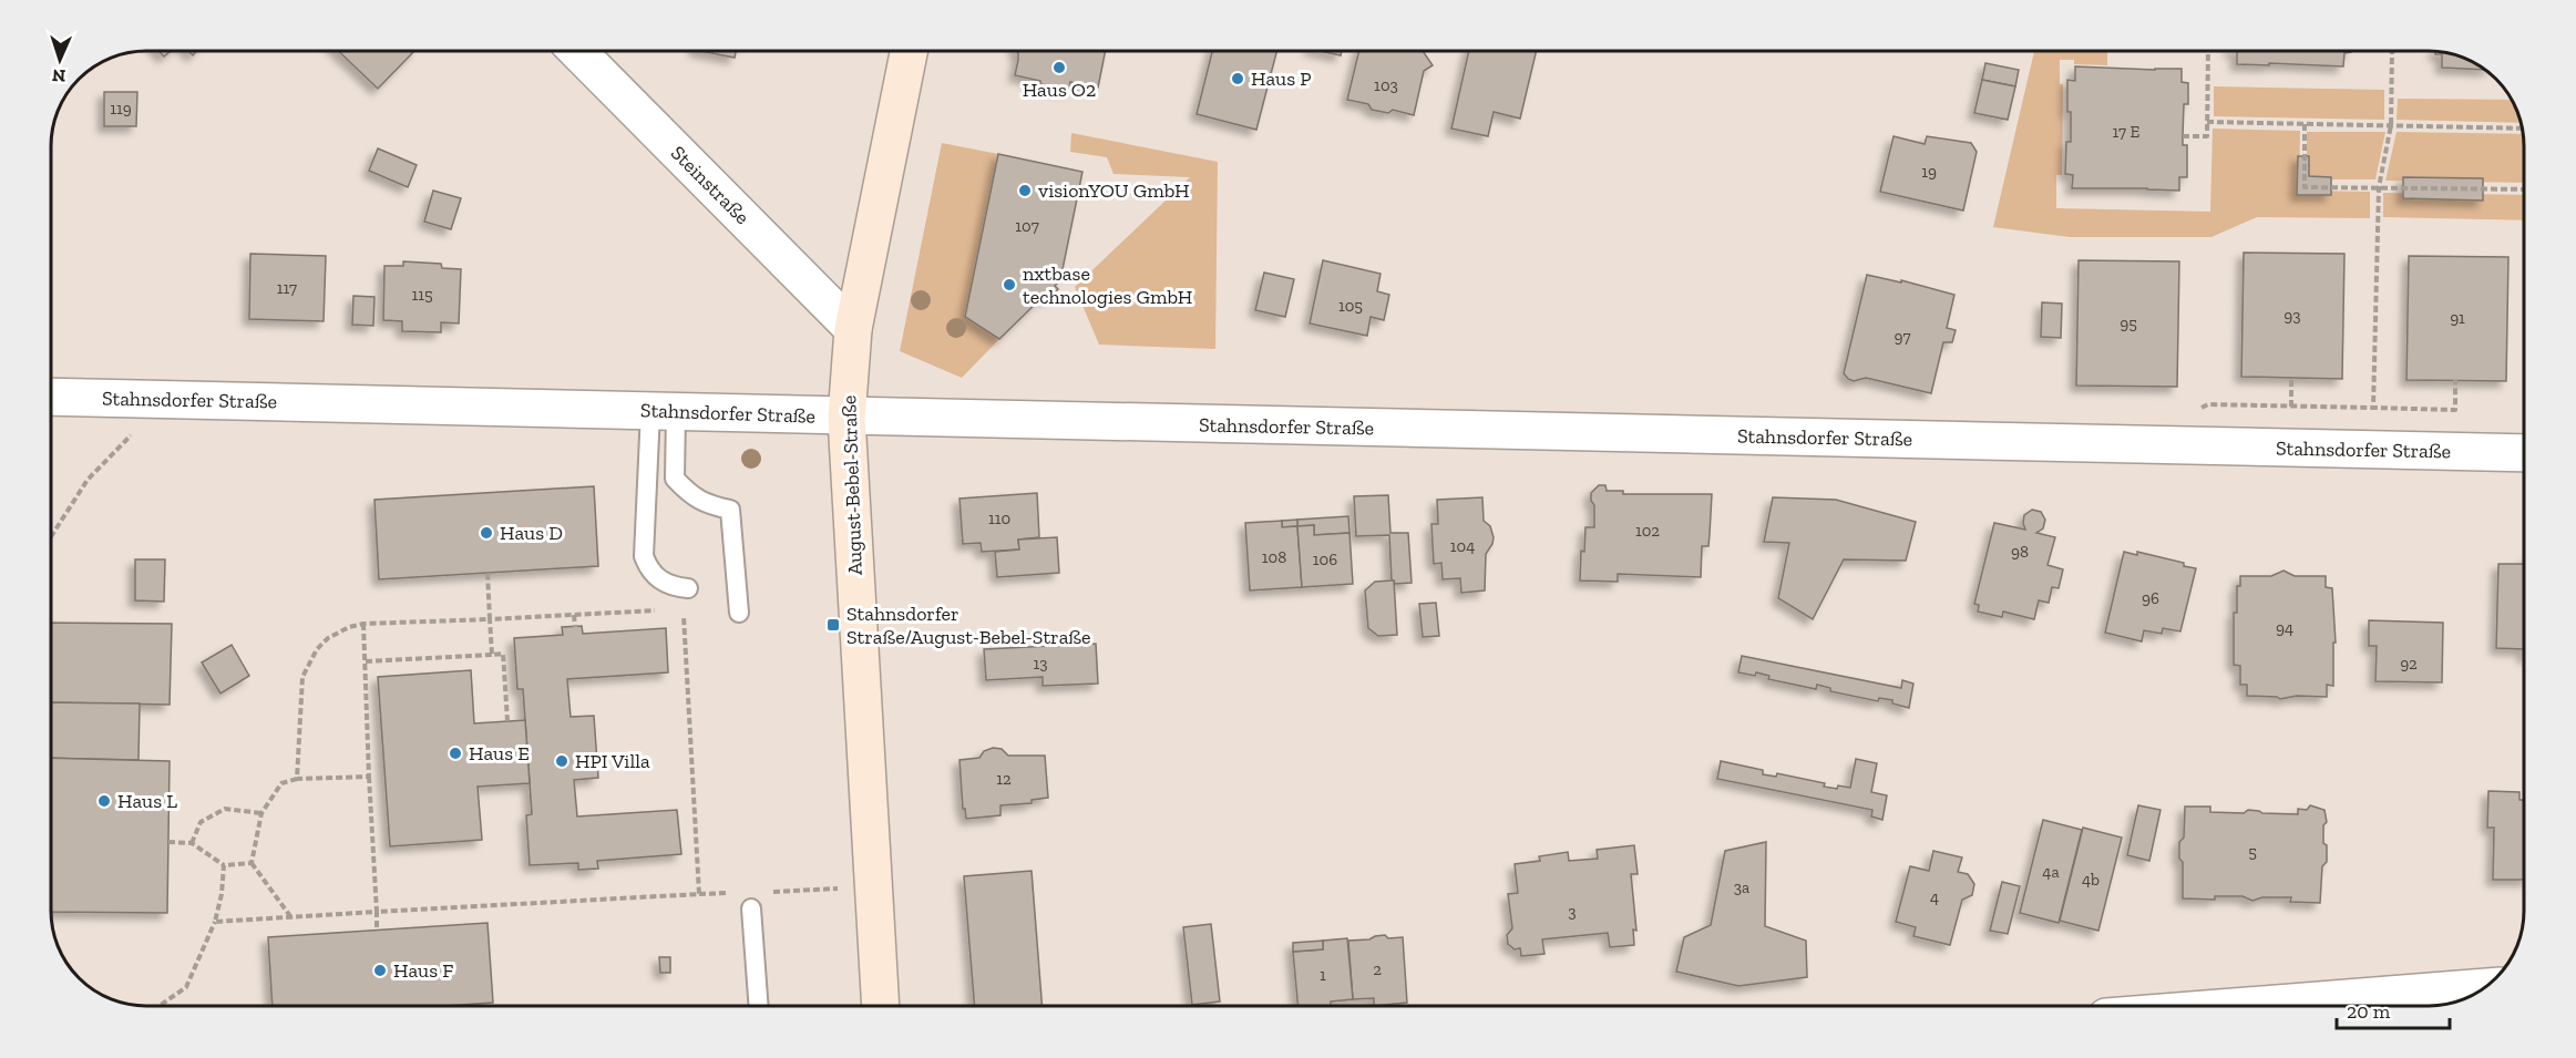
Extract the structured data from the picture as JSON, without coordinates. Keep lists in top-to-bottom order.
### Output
{
  "streets": {
    "street": ["Steinstraße", "Stahnsdorfer Straße", "August-Bebel-Straße"]
  },
  "crossings": [
    ["Steinstraße", "August-Bebel-Straße"],
    ["Stahnsdorfer Straße", "August-Bebel-Straße"]
  ],
  "places": {
    "other": [
      "Haus O2",
      "Haus P",
      "visionYOU GmbH",
      "nxtbase technologies GmbH",
      "Haus D",
      "Haus E",
      "HPI Villa",
      "Haus L",
      "Haus F"
    ],
    "transit": ["Stahnsdorfer Straße/August-Bebel-Straße"]
  },
  "house_numbers": [
    "103",
    "119",
    "17 E",
    "19",
    "107",
    "117",
    "115",
    "105",
    "93",
    "91",
    "95",
    "97",
    "110",
    "102",
    "104",
    "98",
    "108",
    "106",
    "96",
    "94",
    "13",
    "92",
    "12",
    "5",
    "4a",
    "4b",
    "3a",
    "4",
    "3",
    "2",
    "1"
  ],
  "scale_bar": "20 m",
  "north": "bottom"
}
